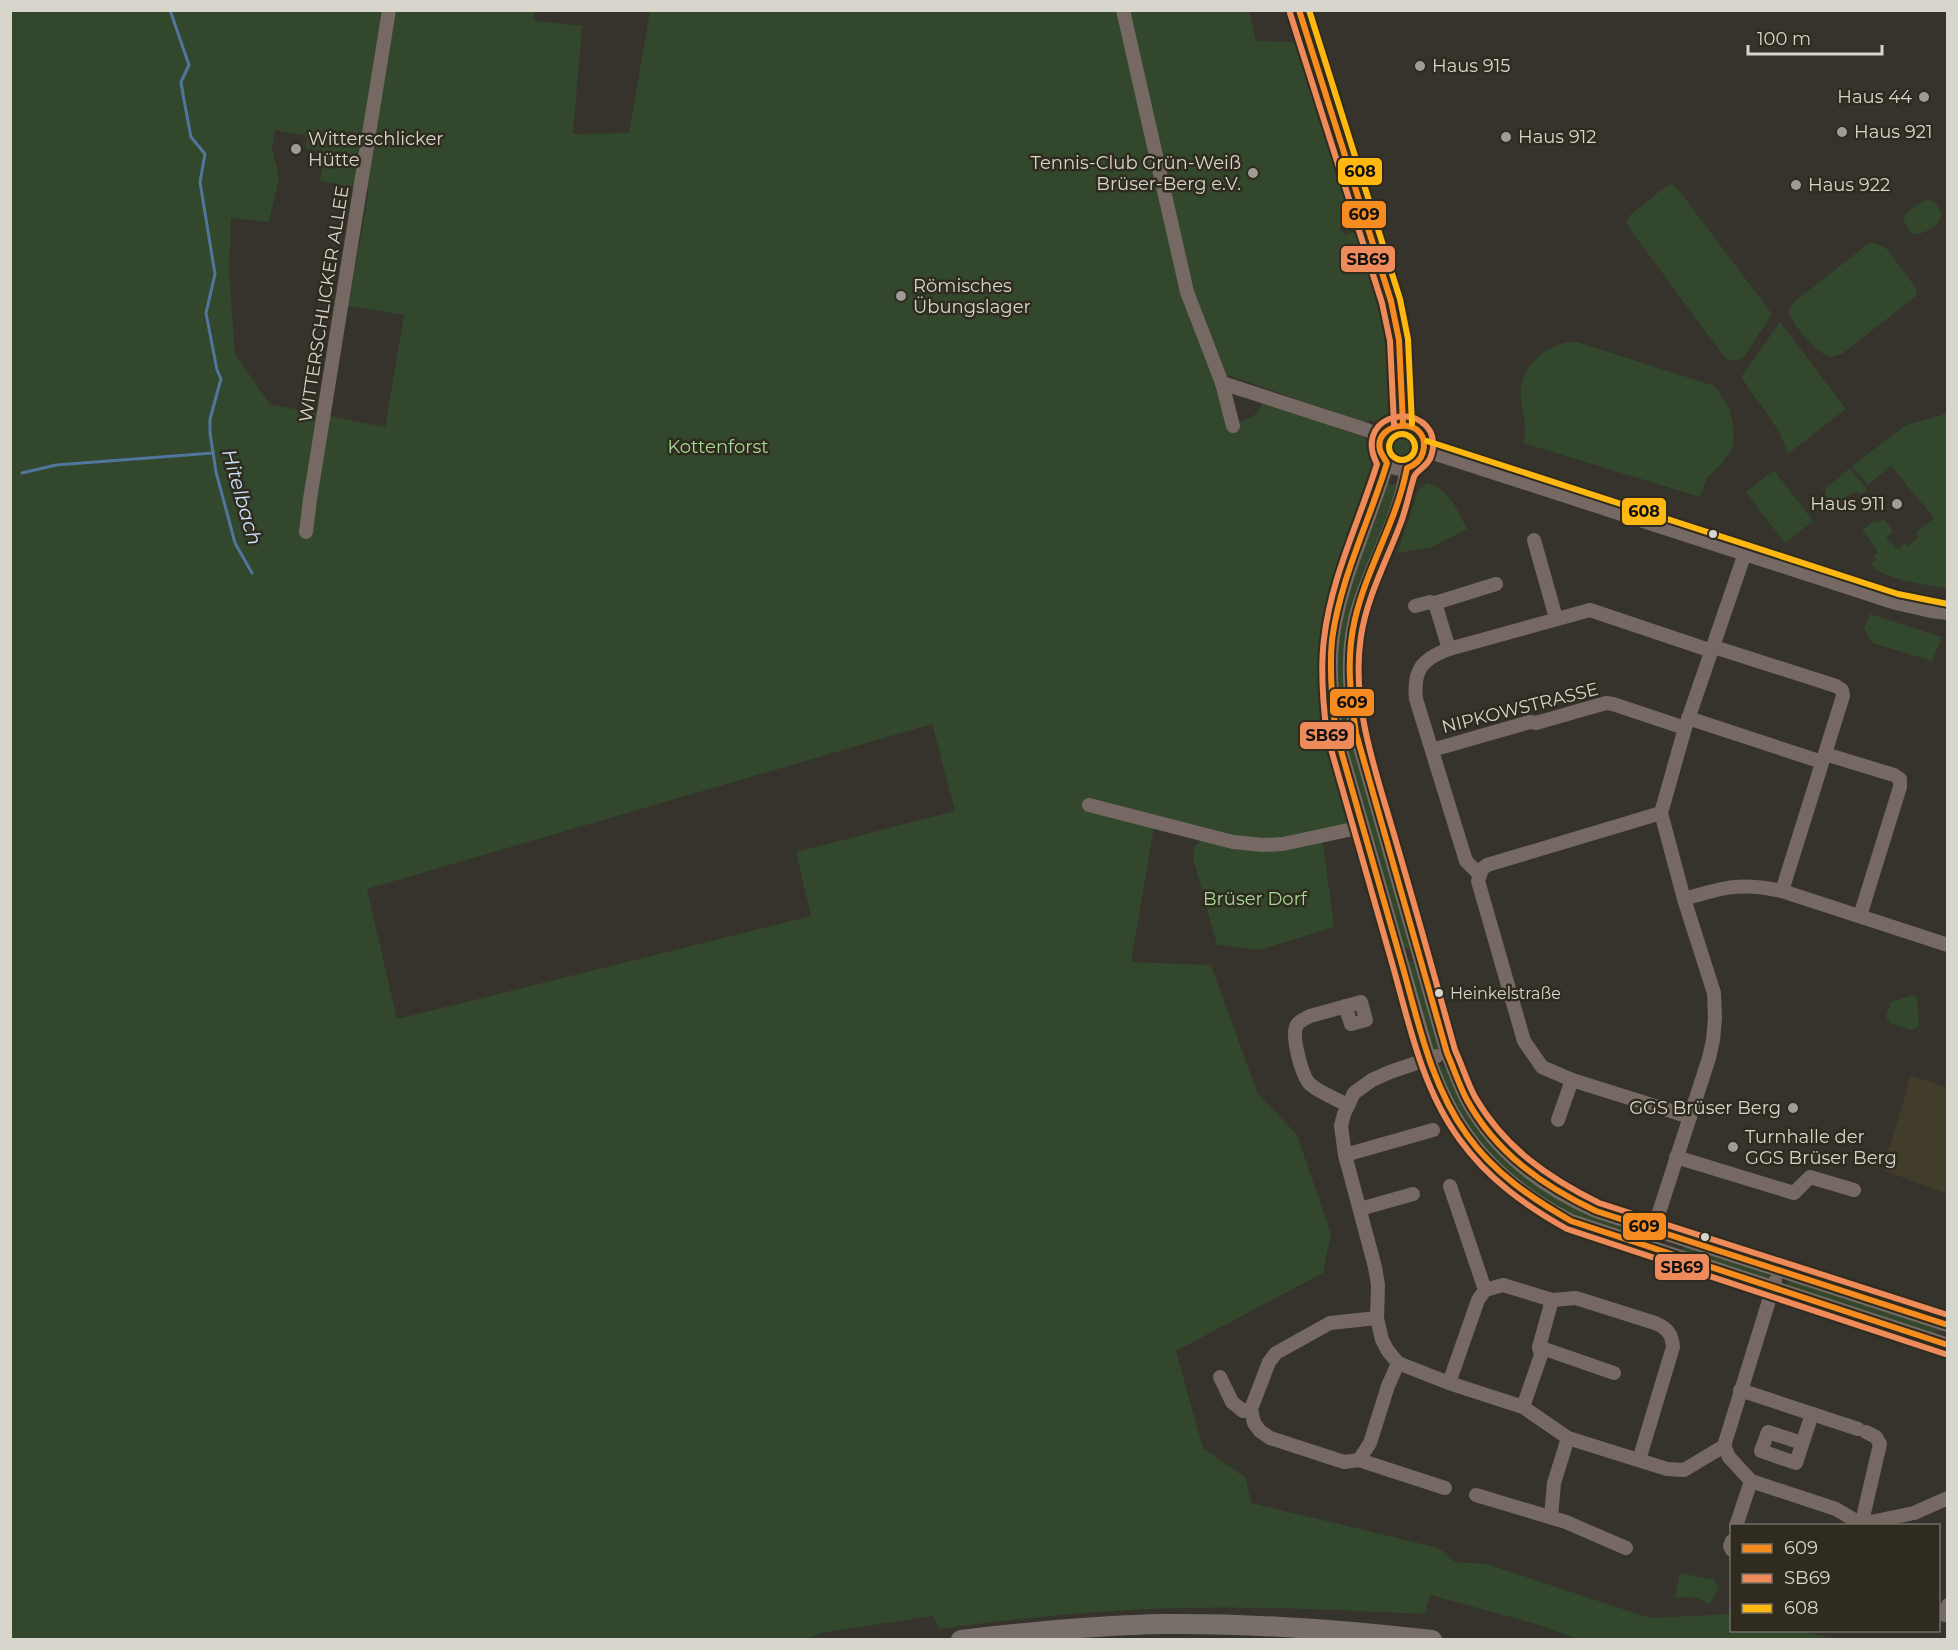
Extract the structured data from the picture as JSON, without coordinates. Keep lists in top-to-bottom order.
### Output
{
  "streets": {
    "street": ["WITTERSCHLICKER ALLEE", "NIPKOWSTRASSE"]
  },
  "water": ["Hitelbach"],
  "parks": ["Kottenforst", "Brüser Dorf"],
  "places": [
    "Haus 915",
    "Haus 44",
    "Haus 921",
    "Haus 912",
    "Witterschlicker Hütte",
    "Tennis-Club Grün-Weiß Brüser-Berg e.V.",
    "Haus 922",
    "Römisches Übungslager",
    "Haus 911",
    "Heinkelstraße",
    "GGS Brüser Berg",
    "Turnhalle der GGS Brüser Berg"
  ],
  "lines": ["transit line 609", "transit line 608", "transit line SB69"],
  "legend": ["609", "SB69", "608"],
  "scale_bar": "100 m"
}
